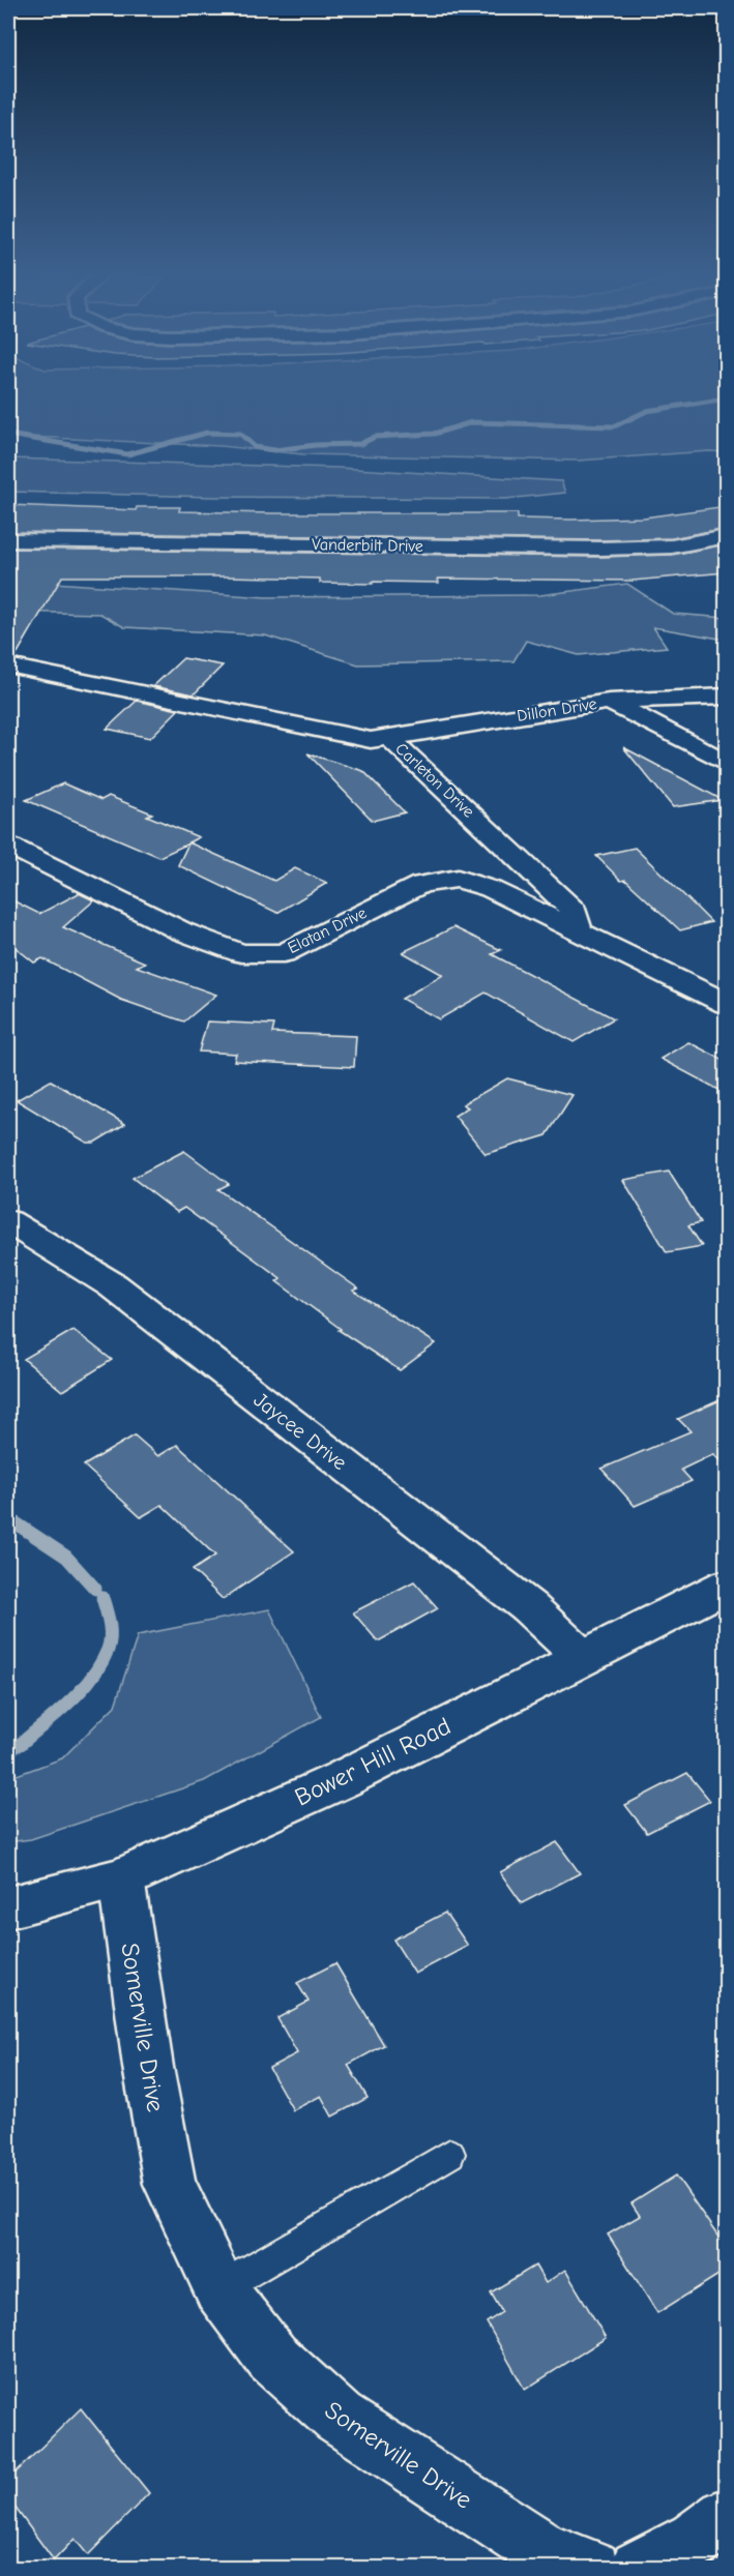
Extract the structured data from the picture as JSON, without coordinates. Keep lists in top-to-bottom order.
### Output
{
  "streets": {
    "street": [
      "Vanderbilt Drive",
      "Dillon Drive",
      "Carleton Drive",
      "Elatan Drive",
      "Jaycee Drive",
      "Bower Hill Road",
      "Somerville Drive"
    ]
  },
  "crossings": [
    ["Dillon Drive", "Carleton Drive"],
    ["Carleton Drive", "Elatan Drive"],
    ["Jaycee Drive", "Bower Hill Road"],
    ["Bower Hill Road", "Somerville Drive"]
  ]
}
